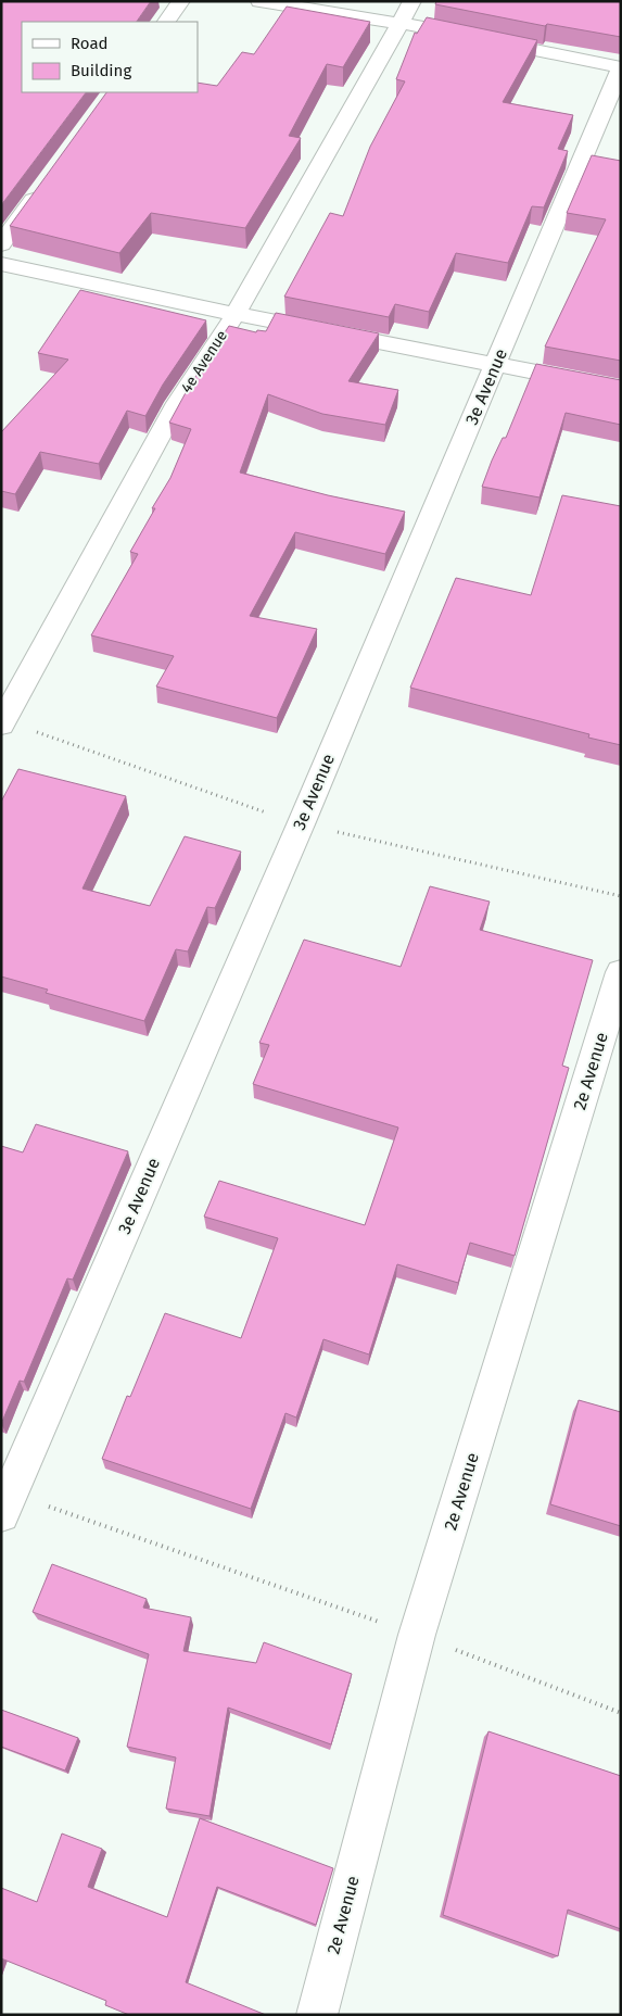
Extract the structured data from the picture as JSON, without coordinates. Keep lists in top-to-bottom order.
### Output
{
  "streets": {
    "street": ["4e Avenue", "3e Avenue", "2e Avenue"]
  },
  "legend": ["Road", "Building"]
}
